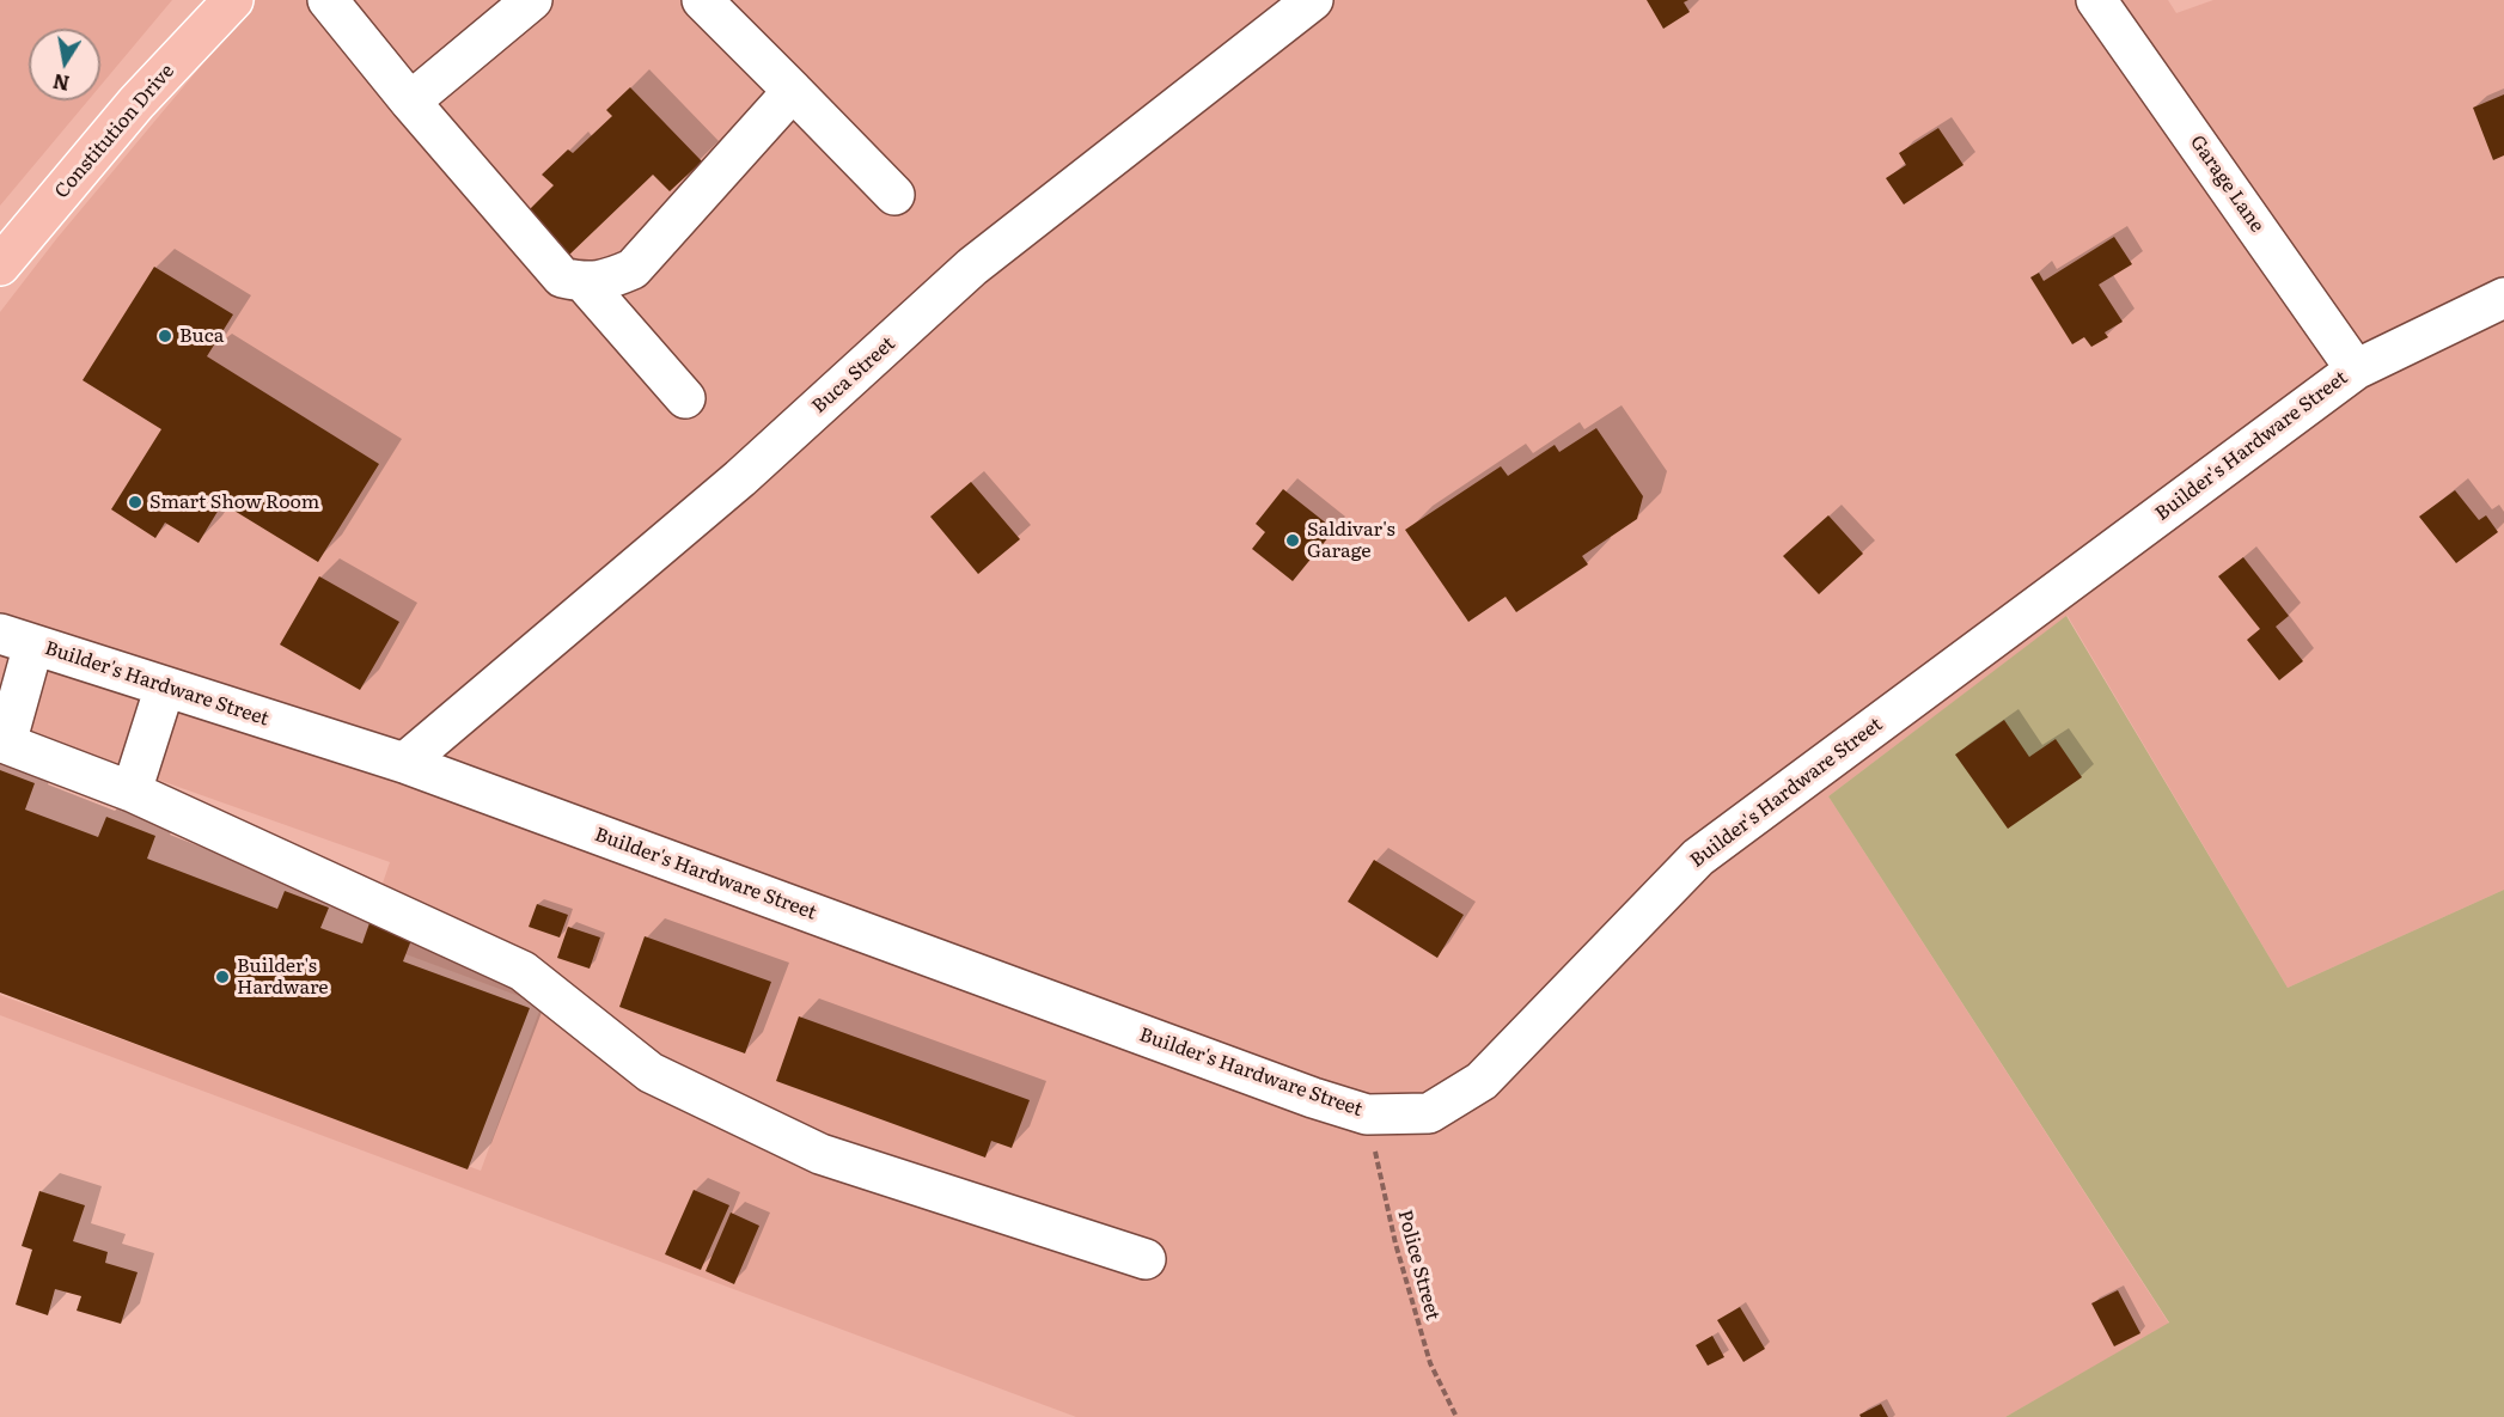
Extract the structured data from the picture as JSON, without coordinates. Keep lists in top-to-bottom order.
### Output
{
  "streets": {
    "main road": ["Constitution Drive"],
    "street": ["Garage Lane", "Buca Street", "Builder's Hardware Street"],
    "path": ["Police Street"]
  },
  "crossings": [
    ["Garage Lane", "Builder's Hardware Street"],
    ["Buca Street", "Builder's Hardware Street"],
    ["Builder's Hardware Street", "Police Street"]
  ],
  "places": [
    "Buca",
    "Smart Show Room",
    "Saldivar's Garage",
    "Builder's Hardware"
  ],
  "north": "bottom"
}
